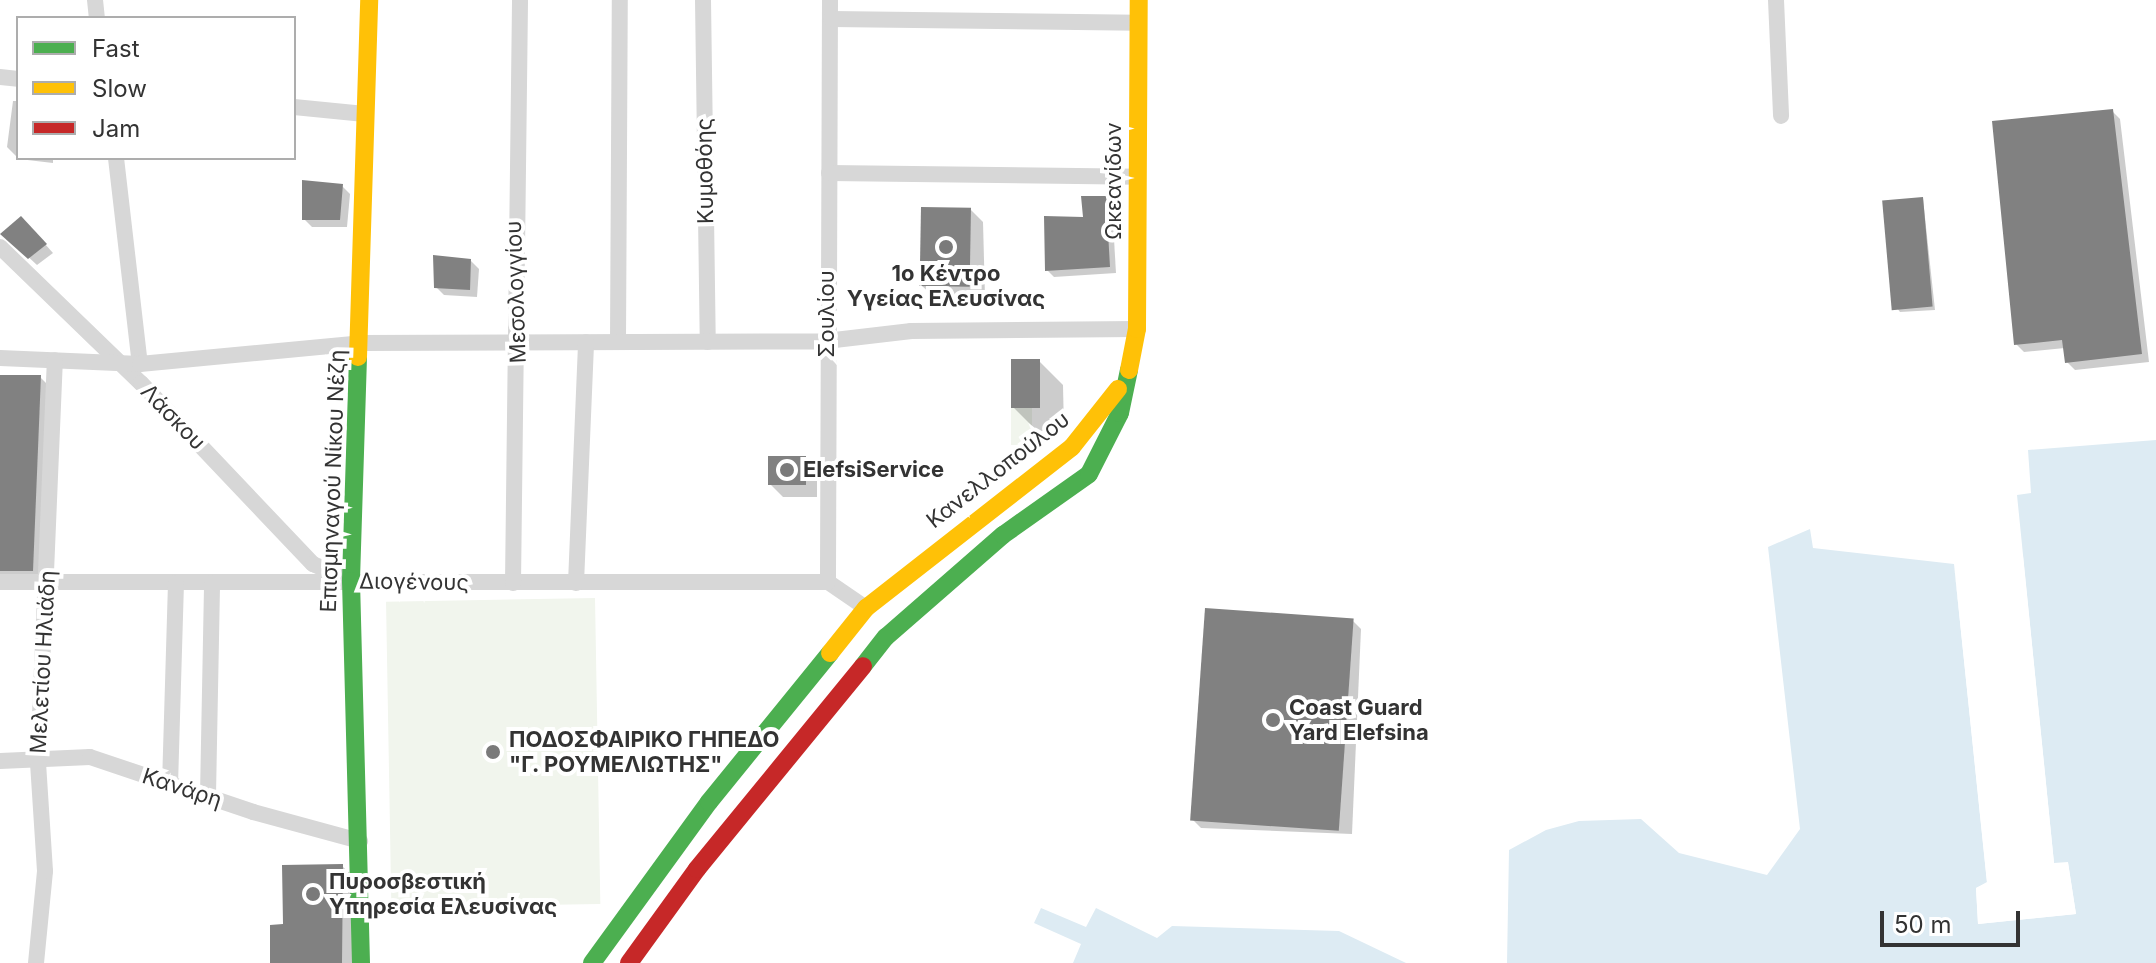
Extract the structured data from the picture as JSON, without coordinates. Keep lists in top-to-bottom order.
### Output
{
  "streets": {
    "street": [
      "Κυμοθόης",
      "Ωκεανίδων",
      "Μεσολογγίου",
      "Σουλίου",
      "Λάσκου",
      "Κανελλοπούλου",
      "Επισμηναγού Νίκου Νέζη",
      "Διογένους",
      "Μελετίου Ηλιάδη",
      "Κανάρη"
    ]
  },
  "crossings": [
    ["Ωκεανίδων", "Κανελλοπούλου"],
    ["Μεσολογγίου", "Διογένους"],
    ["Σουλίου", "Διογένους"],
    ["Λάσκου", "Επισμηναγού Νίκου Νέζη"],
    ["Λάσκου", "Διογένους"],
    ["Επισμηναγού Νίκου Νέζη", "Διογένους"],
    ["Επισμηναγού Νίκου Νέζη", "Κανάρη"],
    ["Διογένους", "Μελετίου Ηλιάδη"],
    ["Μελετίου Ηλιάδη", "Κανάρη"]
  ],
  "places": [
    "1ο Κέντρο Υγείας Ελευσίνας",
    "ElefsiService",
    "Coast Guard Yard Elefsina",
    "ΠΟΔΟΣΦΑΙΡΙΚΟ ΓΗΠΕΔΟ \"Γ. ΡΟΥΜΕΛΙΩΤΗΣ\"",
    "Πυροσβεστική Υπηρεσία Ελευσίνας"
  ],
  "legend": ["Fast", "Slow", "Jam"],
  "scale_bar": "50 m"
}
